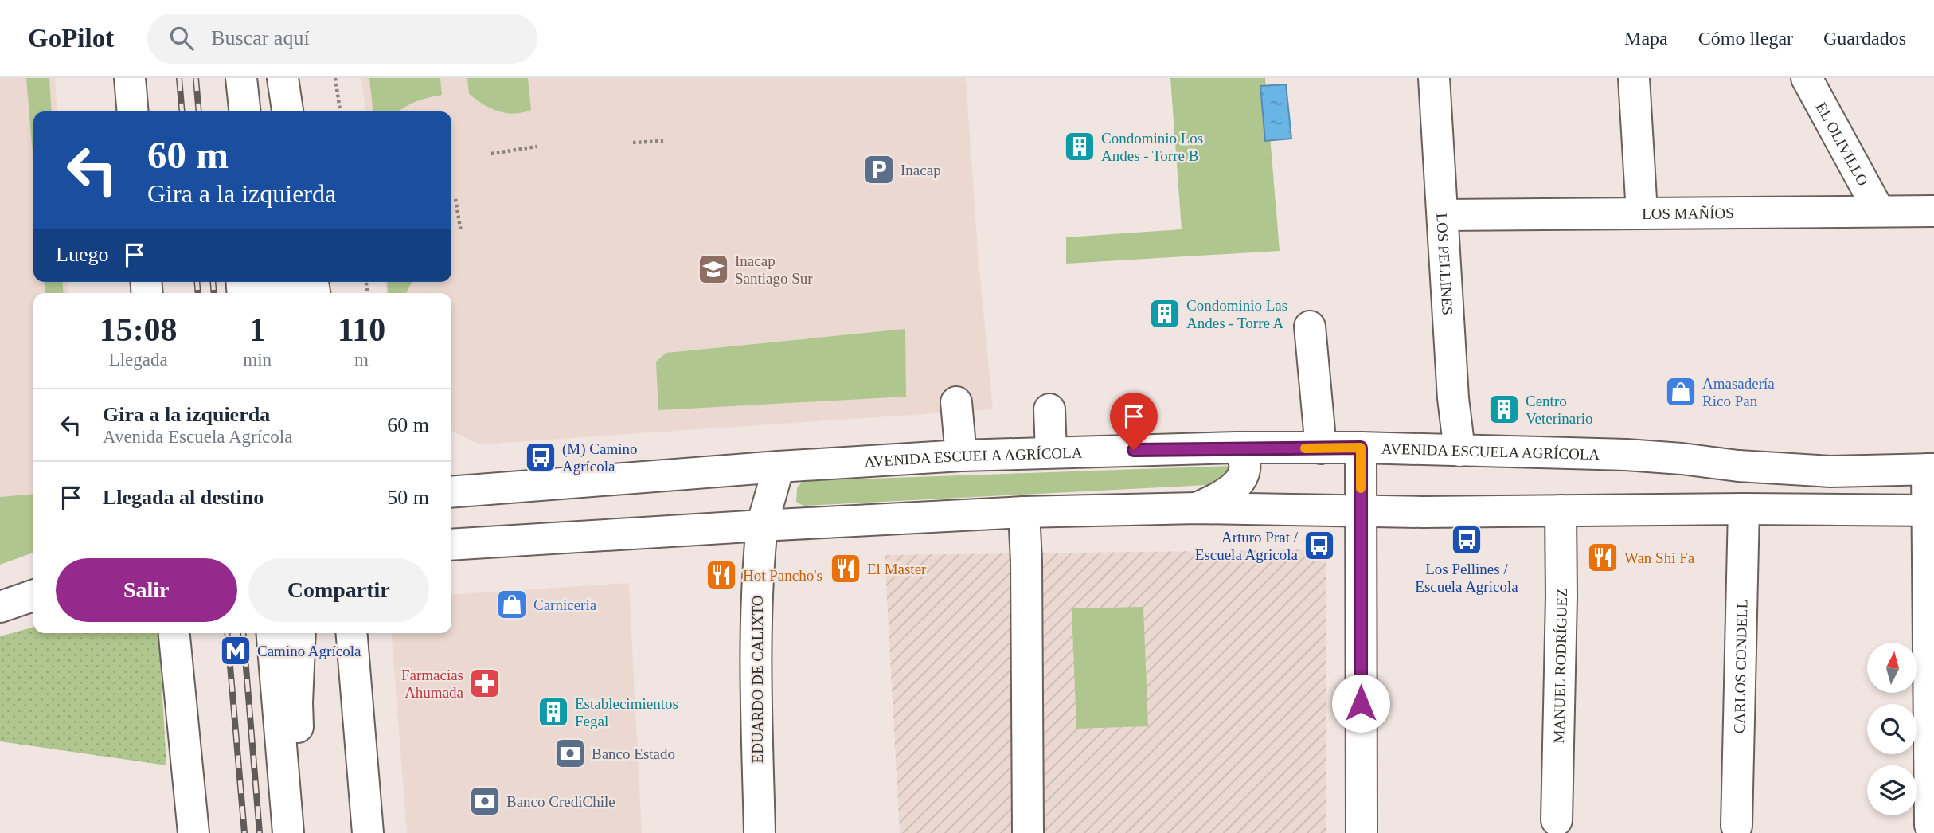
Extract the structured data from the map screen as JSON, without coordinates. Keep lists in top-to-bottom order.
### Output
{
  "streets": {
    "main road": [
      "EL OLIVILLO",
      "LOS MAÑÍOS",
      "LOS PELLINES",
      "AVENIDA ESCUELA AGRÍCOLA",
      "MANUEL RODRÍGUEZ",
      "CARLOS CONDELL",
      "EDUARDO DE CALIXTO"
    ]
  },
  "crossings": [
    ["EL OLIVILLO", "LOS MAÑÍOS"],
    ["LOS MAÑÍOS", "LOS PELLINES"],
    ["LOS PELLINES", "AVENIDA ESCUELA AGRÍCOLA"],
    ["AVENIDA ESCUELA AGRÍCOLA", "EDUARDO DE CALIXTO"]
  ],
  "places": {
    "building": [
      "Condominio Los Andes - Torre B",
      "Condominio Las Andes - Torre A",
      "Centro Veterinario",
      "Establecimientos Fegal"
    ],
    "parking": ["Inacap"],
    "school or university": ["Inacap Santiago Sur"],
    "shop": ["Amasadería Rico Pan", "Carnicería"],
    "bus stop": ["(M) Camino Agrícola", "Los Pellines / Escuela Agricola", "Arturo Prat / Escuela Agricola"],
    "restaurant": ["Wan Shi Fa", "El Master", "Hot Pancho's"],
    "metro station": ["Camino Agrícola"],
    "pharmacy": ["Farmacias Ahumada"],
    "bank": ["Banco Estado", "Banco CrediChile"]
  },
  "north": "top",
  "page": {
    "header": "GoPilot",
    "search": "Buscar aquí",
    "nav": ["Mapa", "Cómo llegar", "Guardados"],
    "turn": ["60 m", "Gira a la izquierda"],
    "then": "Luego",
    "eta": [
      "15:08",
      "Llegada",
      "1",
      "min",
      "110",
      "m"
    ],
    "list": [
      {
        "name": "Gira a la izquierda",
        "note": "Avenida Escuela Agrícola",
        "value": "60 m"
      },
      {
        "name": "Llegada al destino",
        "value": "50 m"
      }
    ],
    "buttons": ["Salir", "Compartir"]
  }
}
